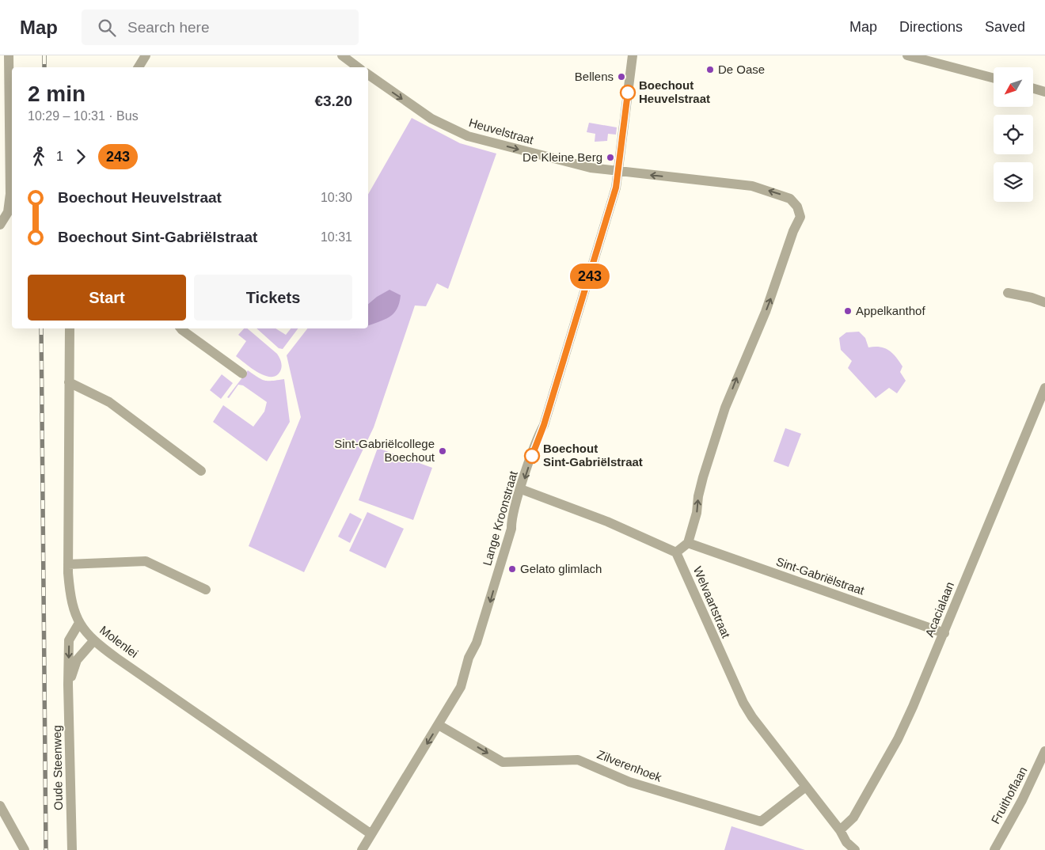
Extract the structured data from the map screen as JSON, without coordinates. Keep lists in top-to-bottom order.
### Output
{
  "streets": {
    "street": [
      "Heuvelstraat",
      "Lange Kroonstraat",
      "Sint-Gabriëlstraat",
      "Welvaartstraat",
      "Acacialaan",
      "Molenlei",
      "Zilverenhoek",
      "Oude Steenweg",
      "Fruithoflaan"
    ]
  },
  "crossings": [
    ["Heuvelstraat", "Lange Kroonstraat"],
    ["Heuvelstraat", "Sint-Gabriëlstraat"],
    ["Lange Kroonstraat", "Molenlei"],
    ["Lange Kroonstraat", "Zilverenhoek"],
    ["Sint-Gabriëlstraat", "Acacialaan"],
    ["Welvaartstraat", "Acacialaan"],
    ["Welvaartstraat", "Zilverenhoek"],
    ["Molenlei", "Oude Steenweg"]
  ],
  "one_way": ["Lange Kroonstraat", "Zilverenhoek"],
  "places": [
    "De Oase",
    "Bellens",
    "Boechout Heuvelstraat",
    "De Kleine Berg",
    "Appelkanthof",
    "Sint-Gabriëlcollege Boechout",
    "Boechout Sint-Gabriëlstraat",
    "Gelato glimlach"
  ],
  "lines": ["bus line 243"],
  "north": "bottom left",
  "page": {
    "header": "Map",
    "search": "Search here",
    "nav": ["Map", "Directions", "Saved"],
    "on_map": "243",
    "heading": ["2 min", "10:29 – 10:31 · Bus", "€3.20"],
    "legs": ["1", "243"],
    "list": [
      {
        "name": "Boechout Heuvelstraat",
        "value": "10:30"
      },
      {
        "name": "Boechout Sint-Gabriëlstraat",
        "value": "10:31"
      }
    ],
    "buttons": ["Start", "Tickets"]
  }
}
